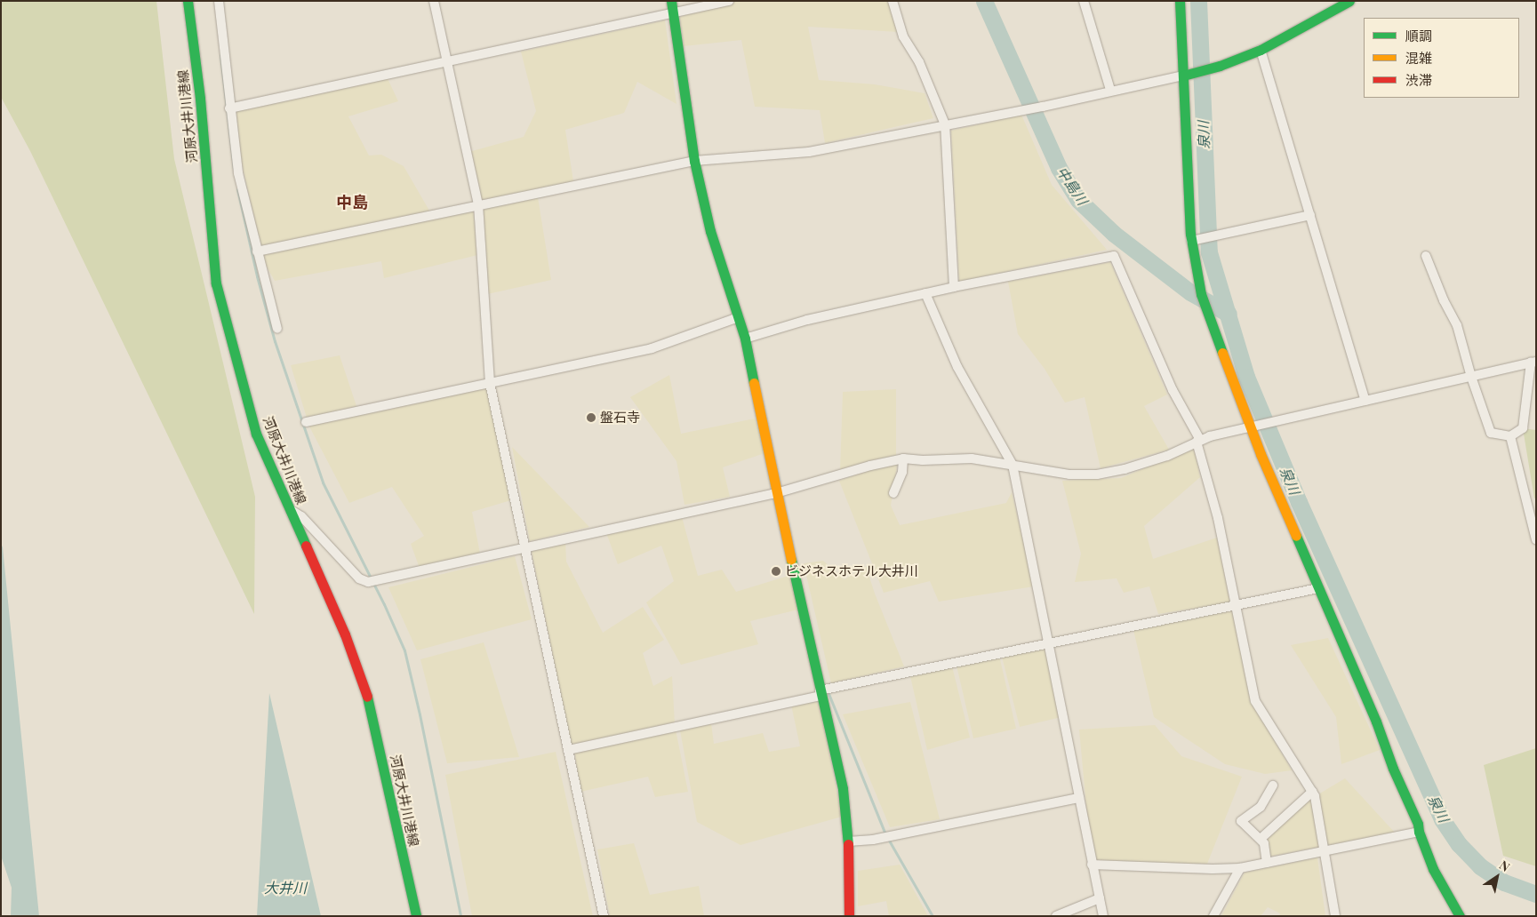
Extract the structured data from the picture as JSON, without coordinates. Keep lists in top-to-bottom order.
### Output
{
  "streets": {
    "street": ["河原大井川港線"]
  },
  "districts": ["中島"],
  "water": ["泉川", "中島川", "大井川"],
  "places": ["盤石寺", "ビジネスホテル大井川"],
  "legend": ["順調", "混雑", "渋滞"],
  "north": "top right"
}
